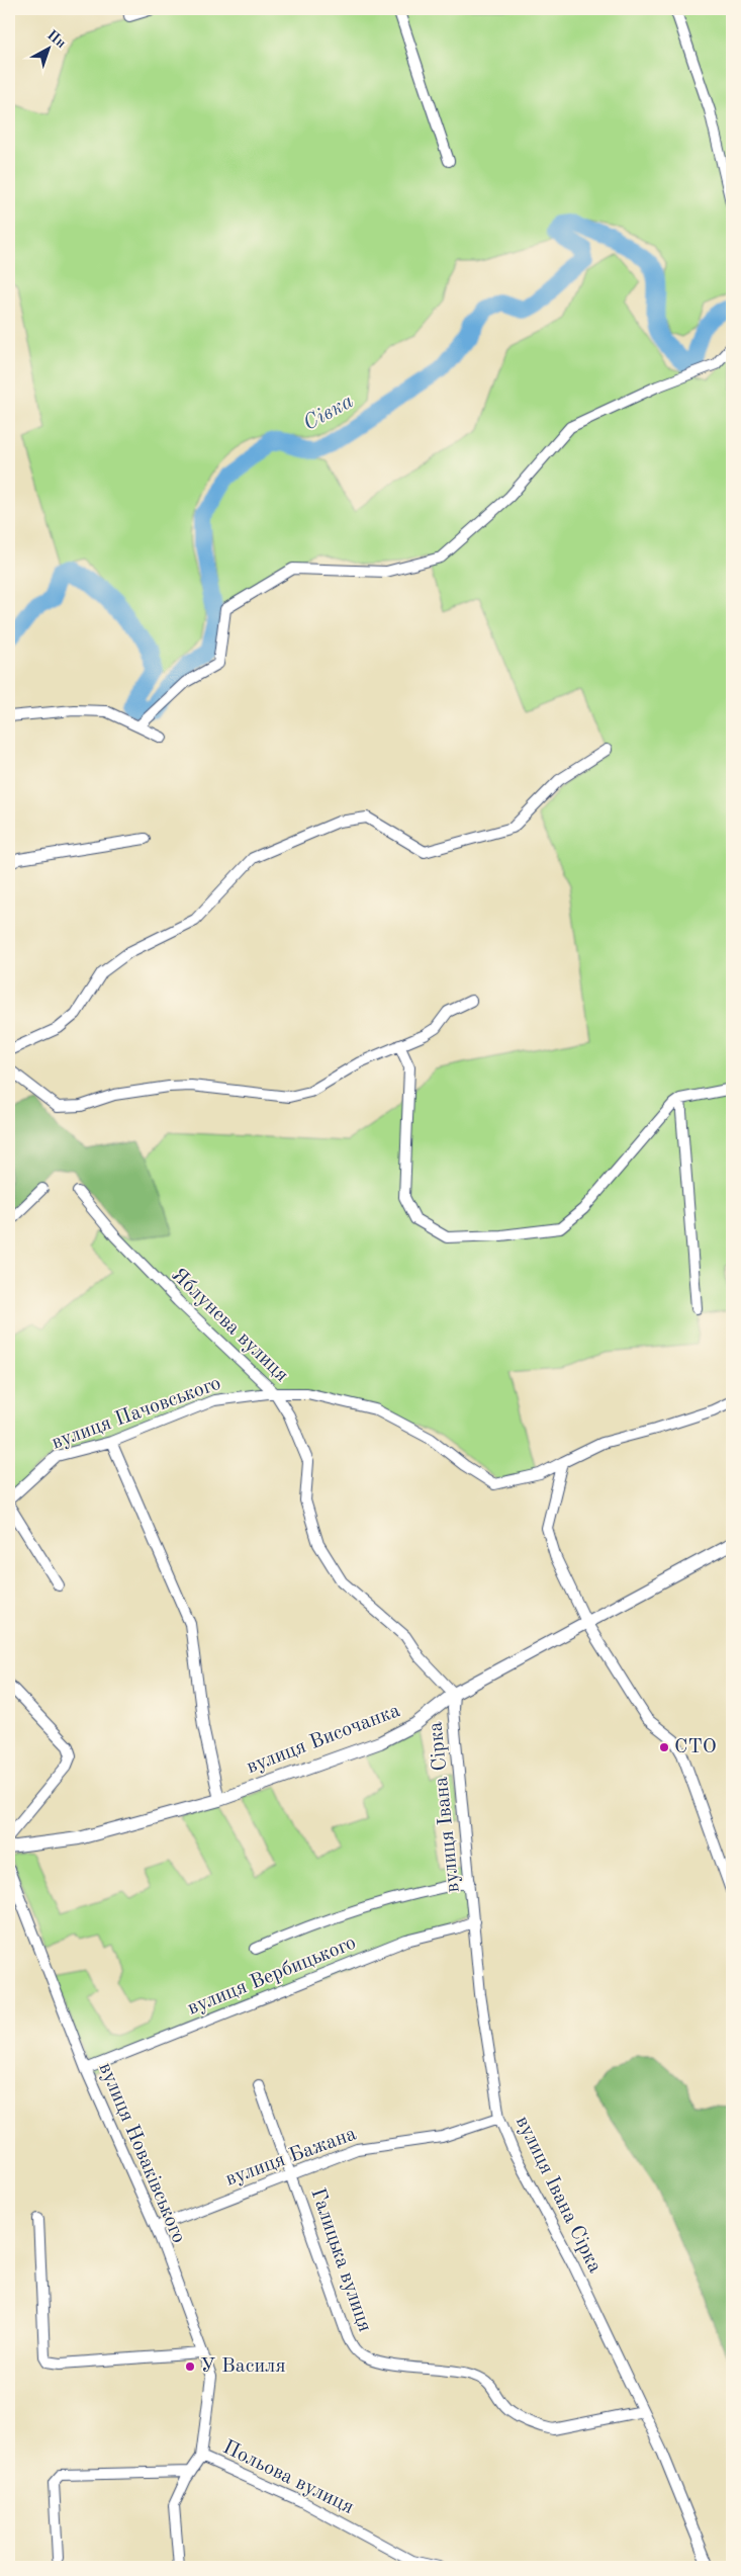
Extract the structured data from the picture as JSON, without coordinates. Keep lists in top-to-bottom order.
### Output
{
  "streets": {
    "street": [
      "Яблунева вулиця",
      "вулиця Пачовського",
      "вулиця Височанка",
      "вулиця Івана Сірка",
      "вулиця Вербицького",
      "вулиця Новаківського",
      "вулиця Бажана",
      "Галицька вулиця",
      "Польова вулиця"
    ]
  },
  "crossings": [
    ["Яблунева вулиця", "вулиця Пачовського"],
    ["Яблунева вулиця", "вулиця Височанка"],
    ["Яблунева вулиця", "вулиця Івана Сірка"],
    ["вулиця Височанка", "вулиця Івана Сірка"],
    ["вулиця Івана Сірка", "вулиця Вербицького"],
    ["вулиця Івана Сірка", "вулиця Бажана"],
    ["вулиця Івана Сірка", "Галицька вулиця"],
    ["вулиця Вербицького", "вулиця Новаківського"],
    ["вулиця Новаківського", "вулиця Бажана"],
    ["вулиця Новаківського", "Польова вулиця"],
    ["вулиця Бажана", "Галицька вулиця"]
  ],
  "water": ["Сівка"],
  "places": ["СТО", "У Василя"],
  "north": "top right"
}
